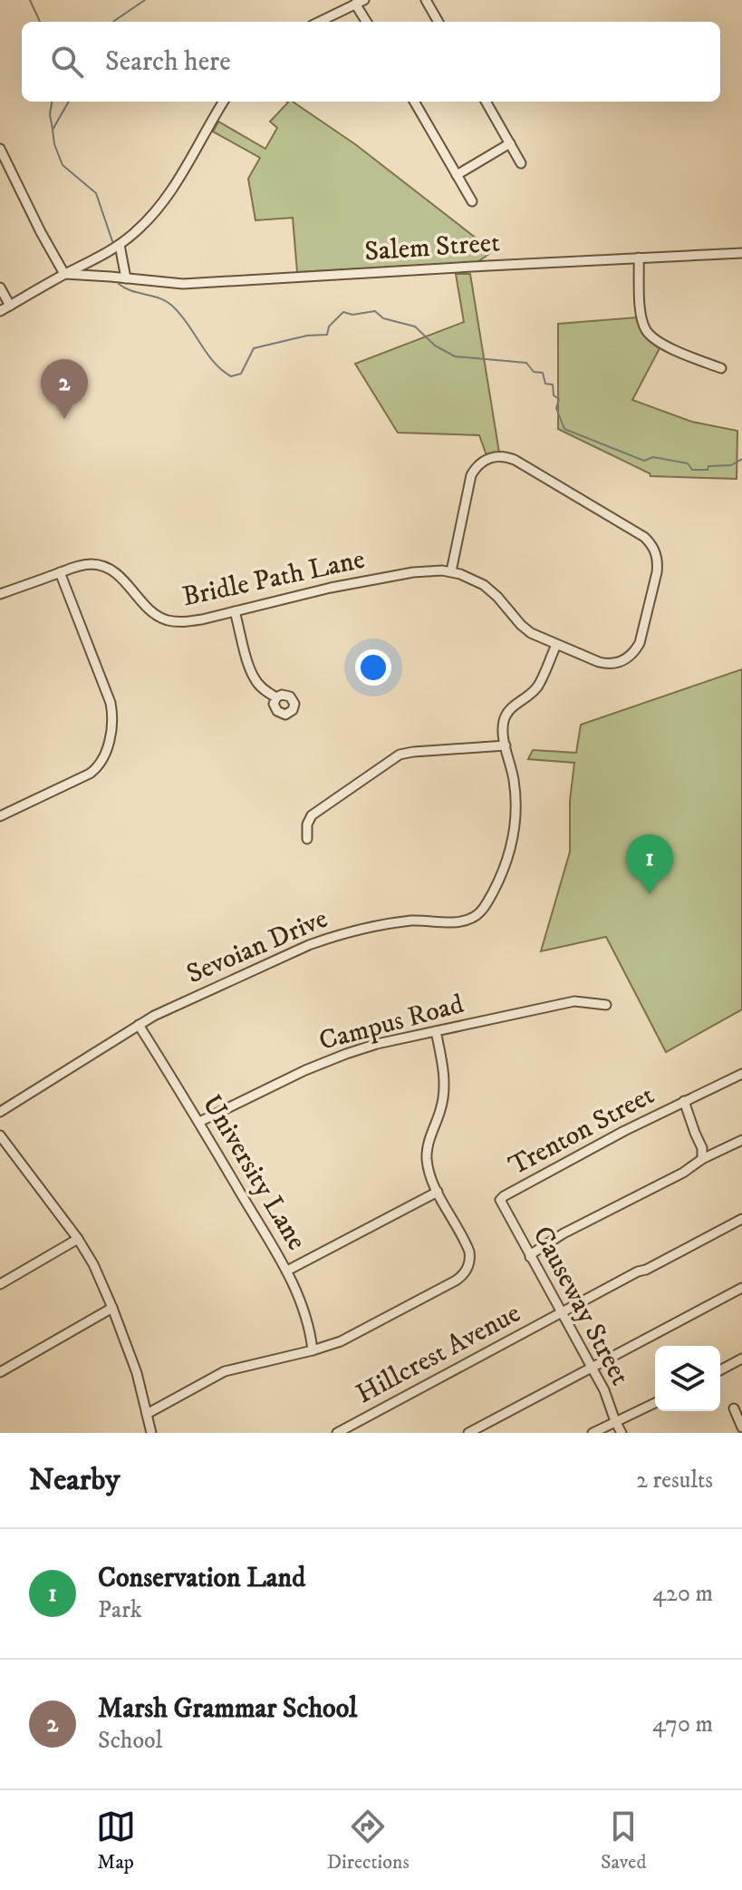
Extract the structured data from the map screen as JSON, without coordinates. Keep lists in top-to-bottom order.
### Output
{
  "streets": {
    "street": [
      "Salem Street",
      "Bridle Path Lane",
      "Sevoian Drive",
      "Campus Road",
      "Trenton Street",
      "University Lane",
      "Causeway Street",
      "Hillcrest Avenue"
    ]
  },
  "crossings": [
    ["Bridle Path Lane", "Sevoian Drive"],
    ["Sevoian Drive", "University Lane"],
    ["Campus Road", "University Lane"],
    ["Trenton Street", "Causeway Street"],
    ["Causeway Street", "Hillcrest Avenue"]
  ],
  "page": {
    "search": "Search here",
    "pins": ["2", "1"],
    "heading": ["Nearby", "2 results"],
    "list": [
      {
        "mark": "1",
        "name": "Conservation Land",
        "note": "Park",
        "value": "420 m"
      },
      {
        "mark": "2",
        "name": "Marsh Grammar School",
        "note": "School",
        "value": "470 m"
      }
    ],
    "nav": ["Map", "Directions", "Saved"]
  }
}
